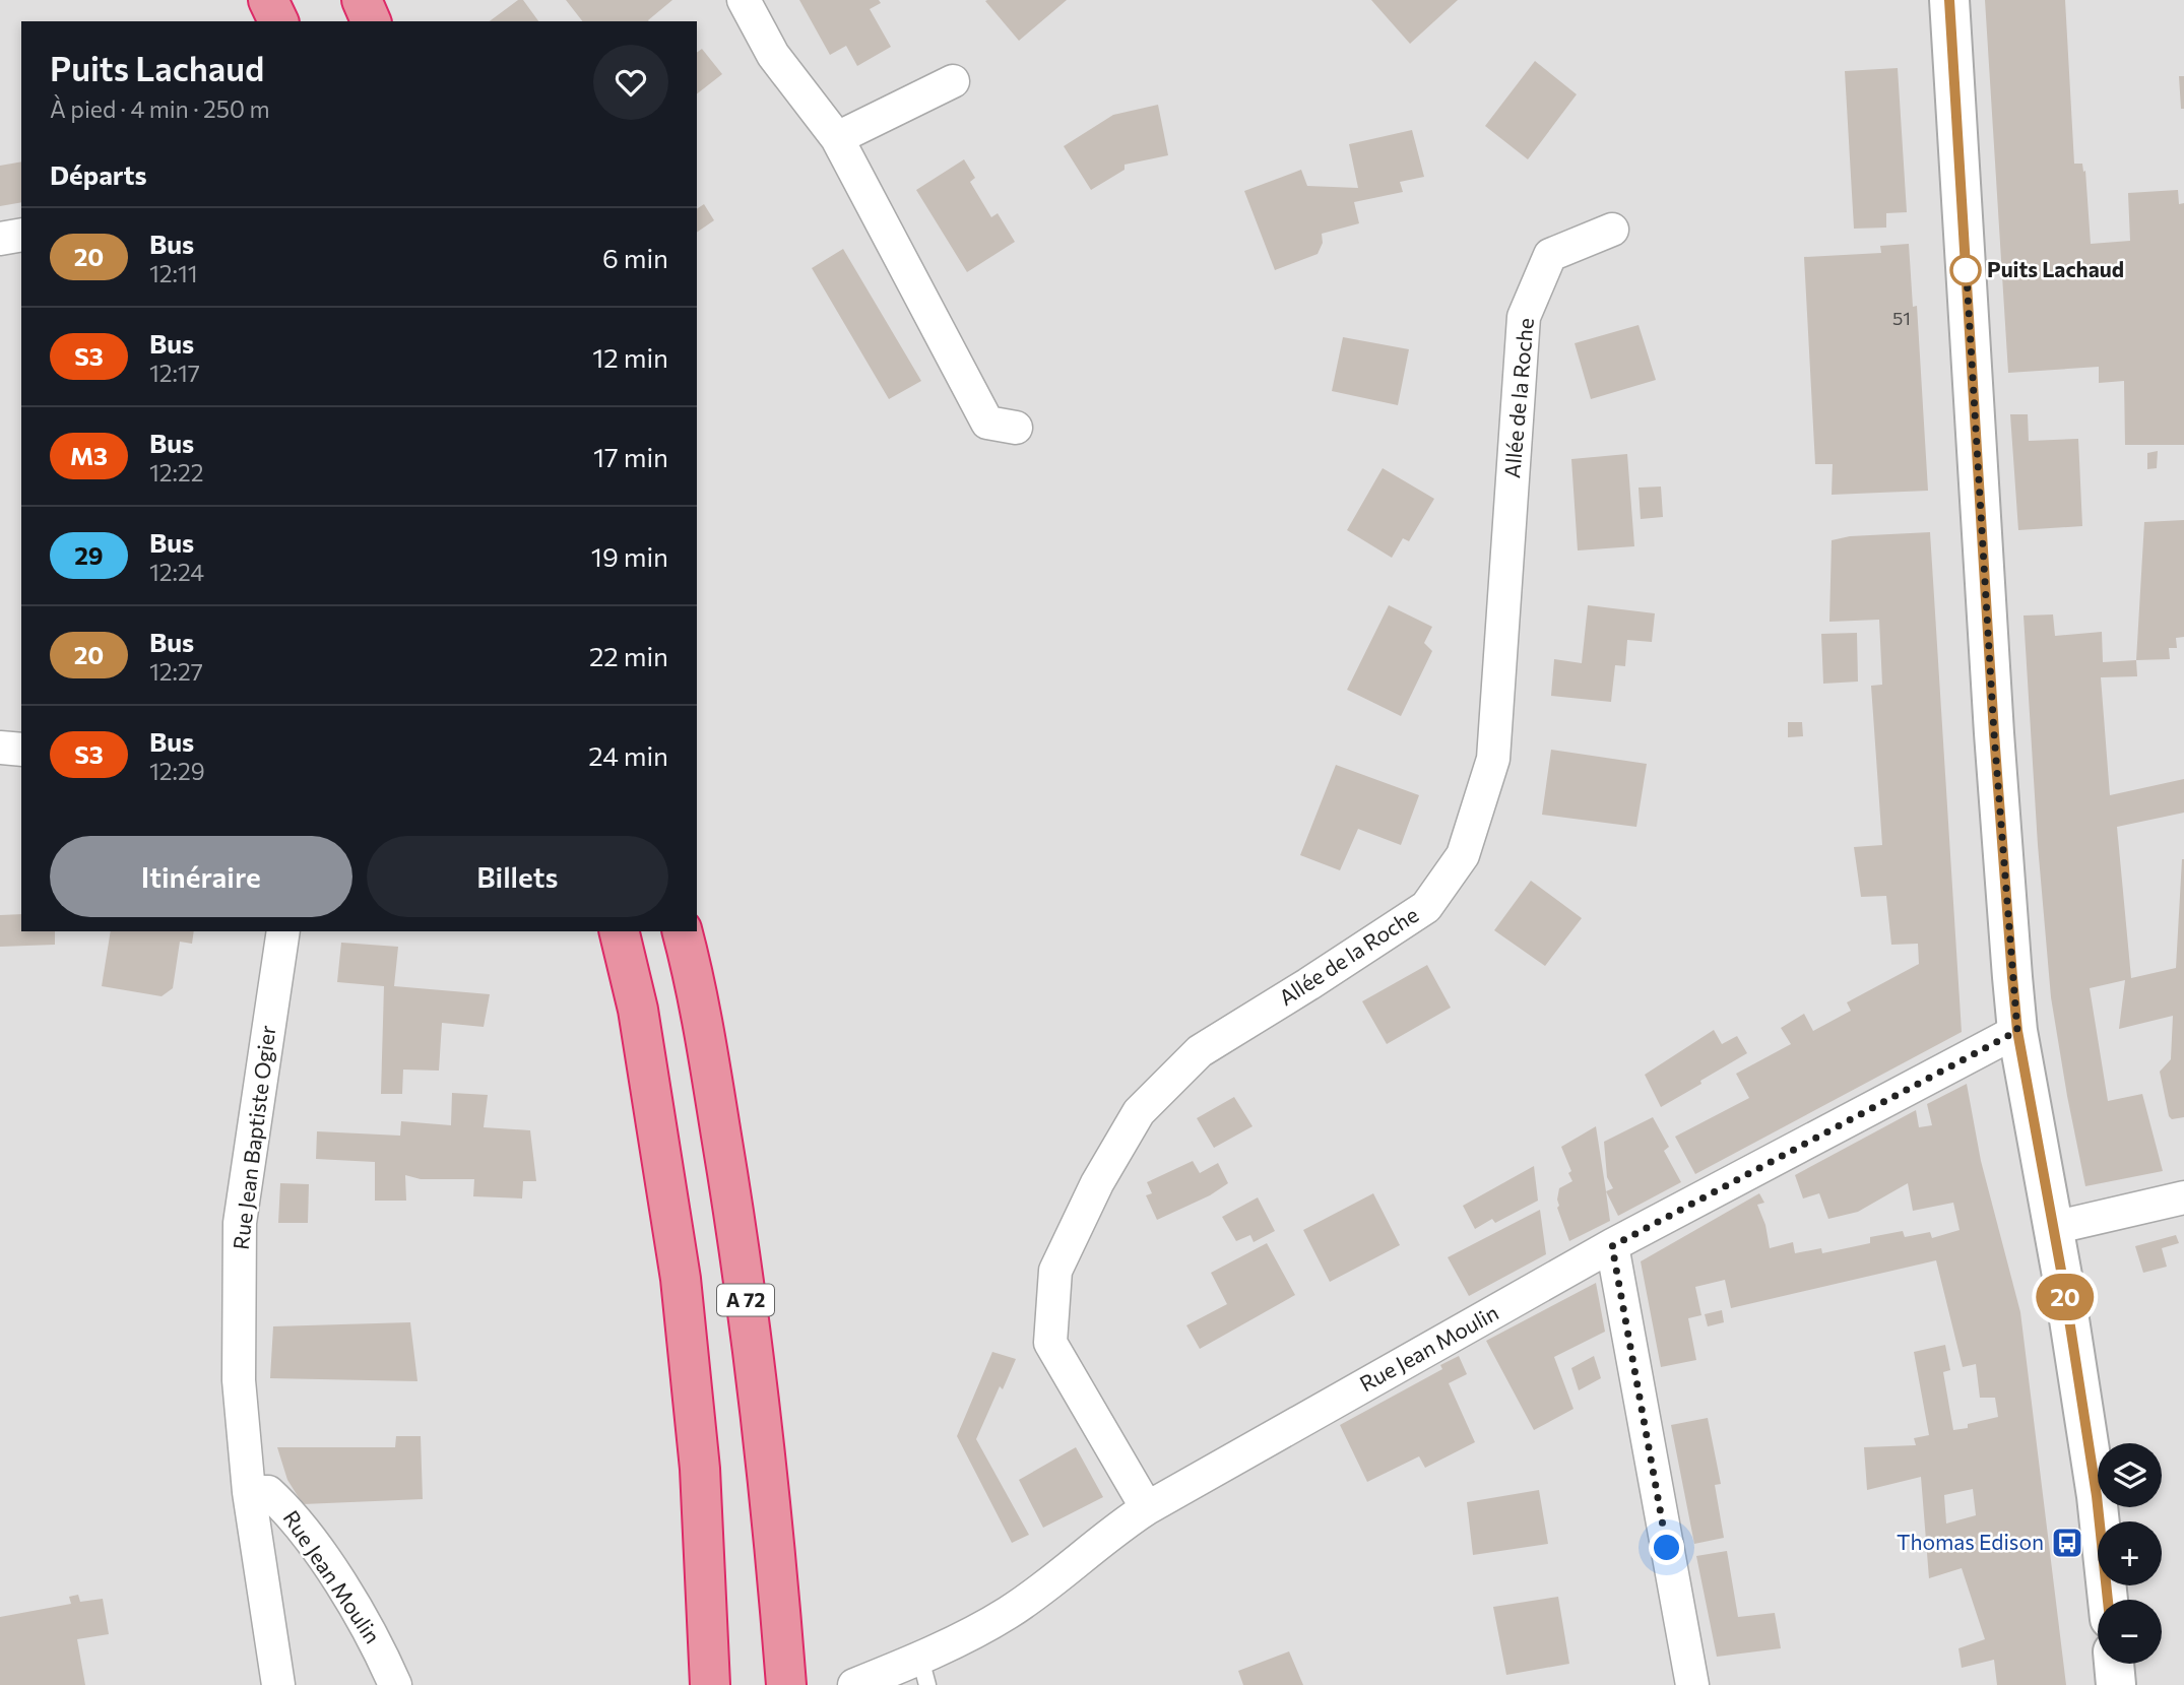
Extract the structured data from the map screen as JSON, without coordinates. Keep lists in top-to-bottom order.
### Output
{
  "streets": {
    "highway": ["A 72"],
    "street": ["Allée de la Roche", "Rue Jean Baptiste Ogier", "Rue Jean Moulin"]
  },
  "crossings": [
    ["Allée de la Roche", "Rue Jean Moulin"],
    ["Rue Jean Baptiste Ogier", "Rue Jean Moulin"]
  ],
  "places": {
    "other": ["Puits Lachaud"],
    "bus stop": ["Thomas Edison"]
  },
  "lines": ["bus line 20"],
  "house_numbers": ["51"],
  "page": {
    "on_map": "20",
    "heading": [
      ["Puits Lachaud", "À pied · 4 min · 250 m"],
      "Départs"
    ],
    "list": [
      {
        "mark": "20",
        "name": "Bus",
        "note": "12:11",
        "value": "6 min"
      },
      {
        "mark": "S3",
        "name": "Bus",
        "note": "12:17",
        "value": "12 min"
      },
      {
        "mark": "M3",
        "name": "Bus",
        "note": "12:22",
        "value": "17 min"
      },
      {
        "mark": "29",
        "name": "Bus",
        "note": "12:24",
        "value": "19 min"
      },
      {
        "mark": "20",
        "name": "Bus",
        "note": "12:27",
        "value": "22 min"
      },
      {
        "mark": "S3",
        "name": "Bus",
        "note": "12:29",
        "value": "24 min"
      }
    ],
    "buttons": ["Itinéraire", "Billets"],
    "map_buttons": ["+", "−"]
  }
}
